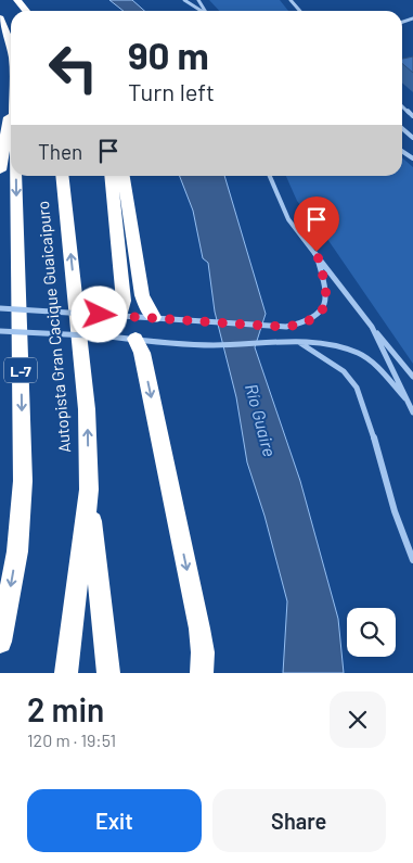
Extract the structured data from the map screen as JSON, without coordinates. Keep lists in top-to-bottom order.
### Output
{
  "streets": {
    "highway": ["Autopista Gran Cacique Guaicaipuro", "L-7"]
  },
  "water": ["Río Guaire"],
  "page": {
    "turn": ["90 m", "Turn left"],
    "then": "Then",
    "heading": ["2 min", "120 m · 19:51"],
    "buttons": ["Exit", "Share"]
  }
}
